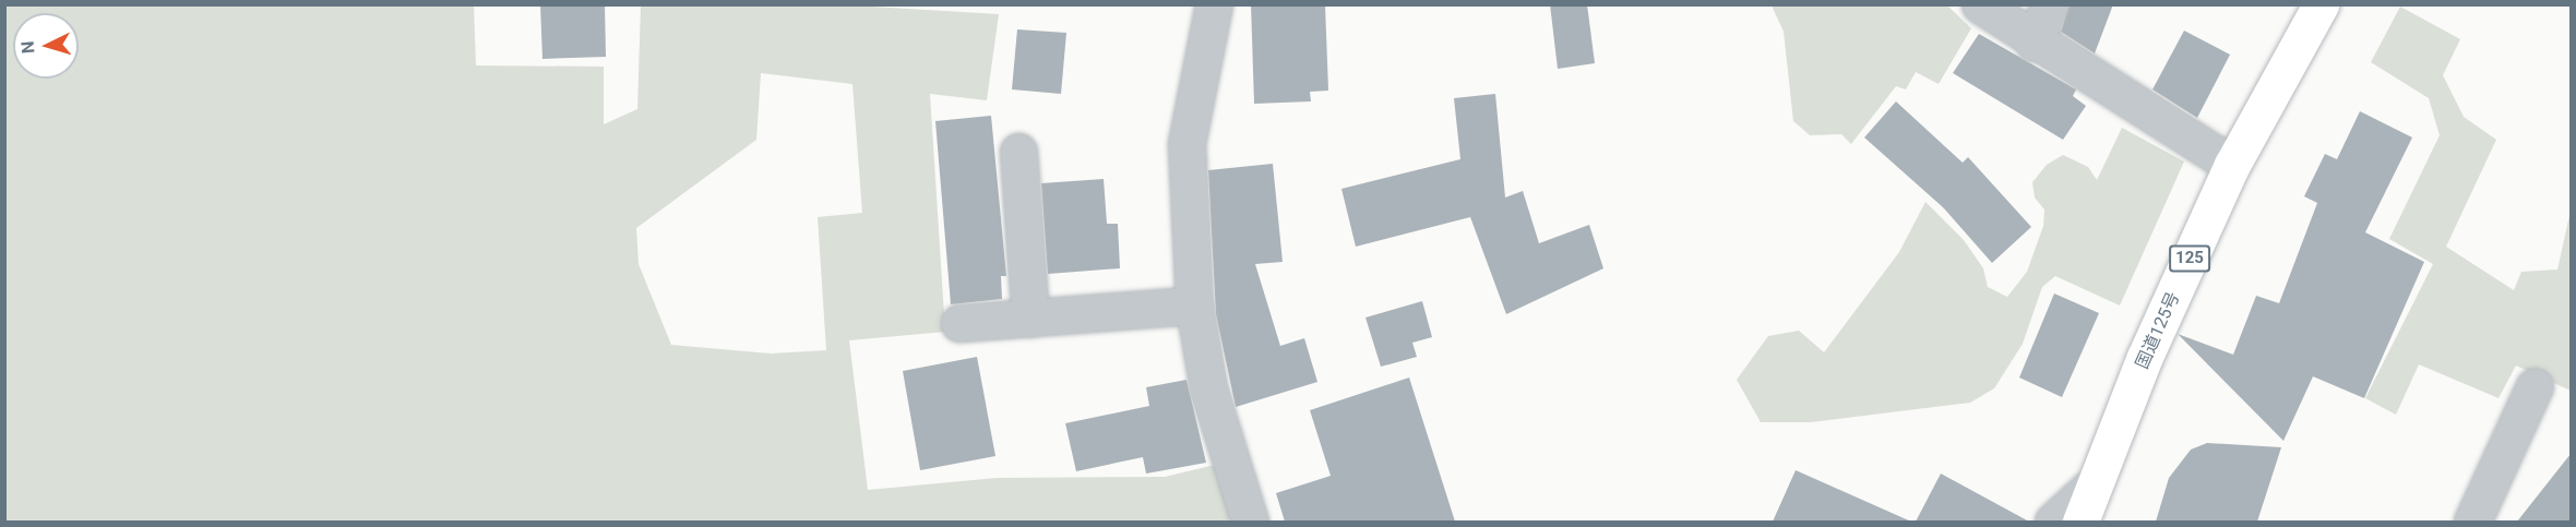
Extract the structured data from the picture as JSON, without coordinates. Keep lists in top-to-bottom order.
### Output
{
  "streets": {
    "highway": ["125", "国道125号"]
  },
  "north": "left"
}
